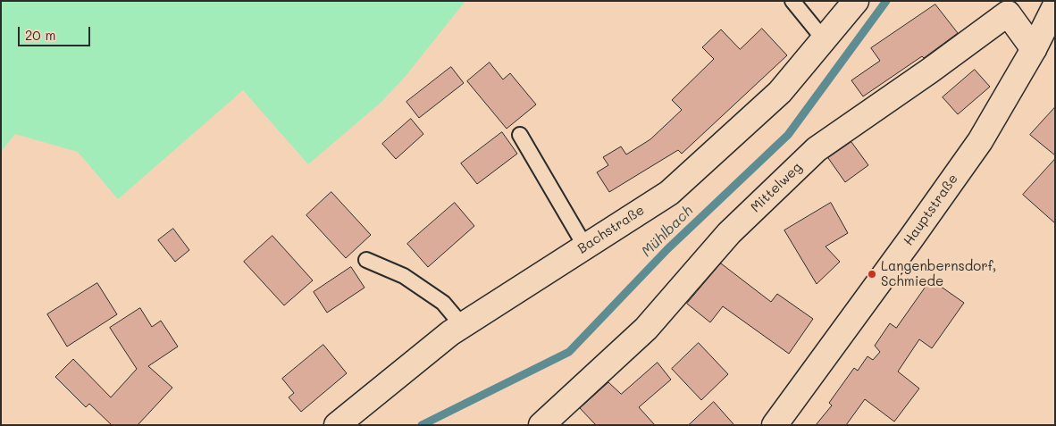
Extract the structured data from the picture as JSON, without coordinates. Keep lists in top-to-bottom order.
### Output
{
  "streets": {
    "street": ["Mittelweg", "Hauptstraße", "Bachstraße"]
  },
  "crossings": [
    ["Mittelweg", "Hauptstraße"]
  ],
  "water": ["Mühlbach"],
  "places": ["Langenbernsdorf, Schmiede"],
  "scale_bar": "20 m"
}
